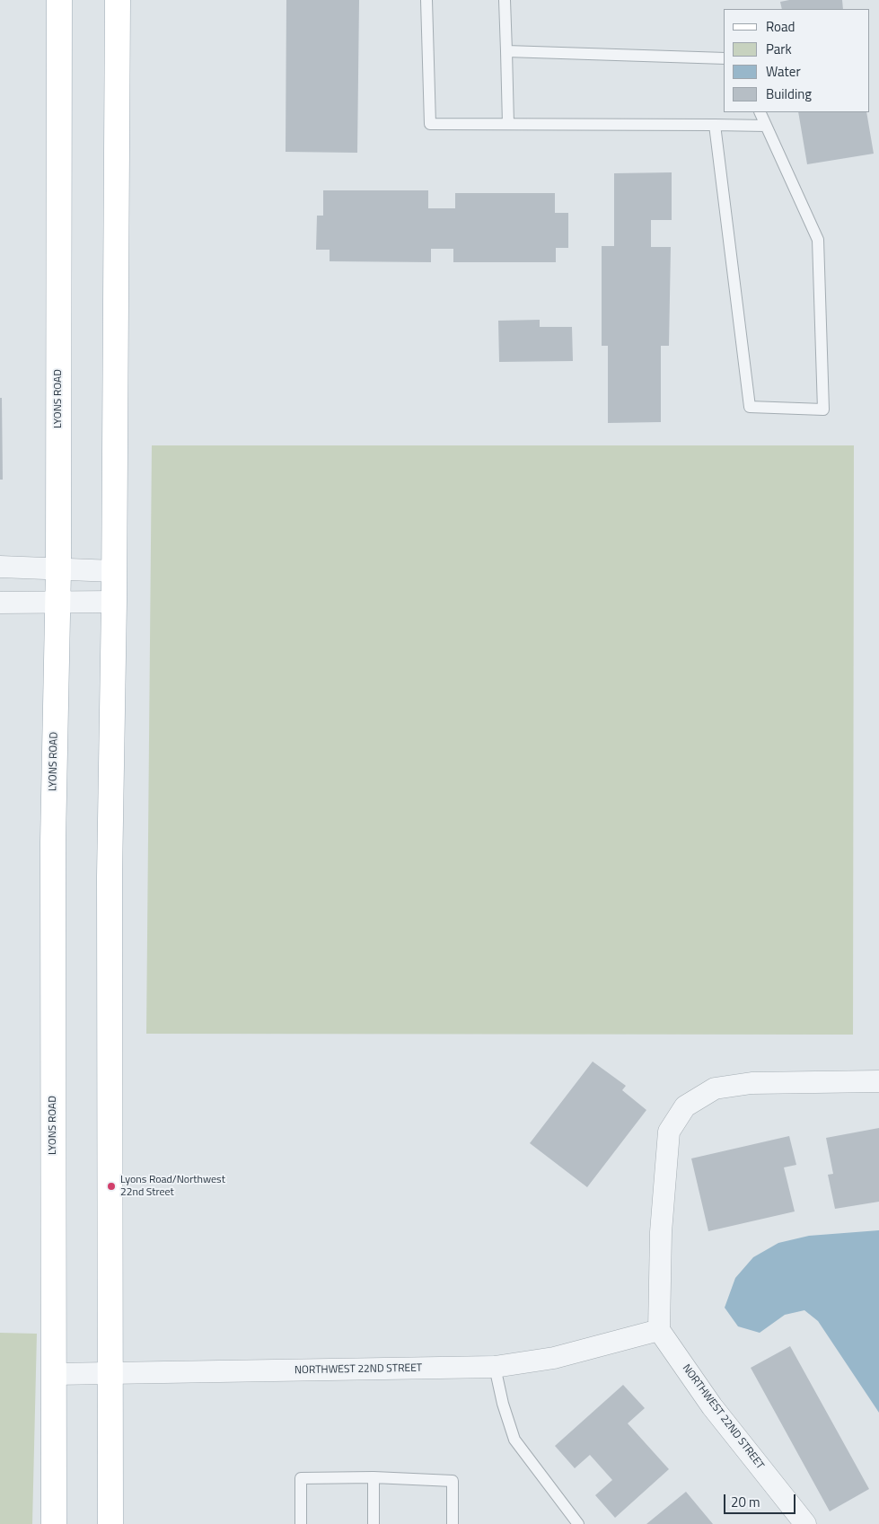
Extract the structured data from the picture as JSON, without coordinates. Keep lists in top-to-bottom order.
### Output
{
  "streets": {
    "main road": ["LYONS ROAD"],
    "street": ["NORTHWEST 22ND STREET"]
  },
  "crossings": [
    ["LYONS ROAD", "NORTHWEST 22ND STREET"]
  ],
  "places": ["Lyons Road/Northwest 22nd Street"],
  "legend": [
    "Road",
    "Park",
    "Water",
    "Building"
  ],
  "scale_bar": "20 m"
}
